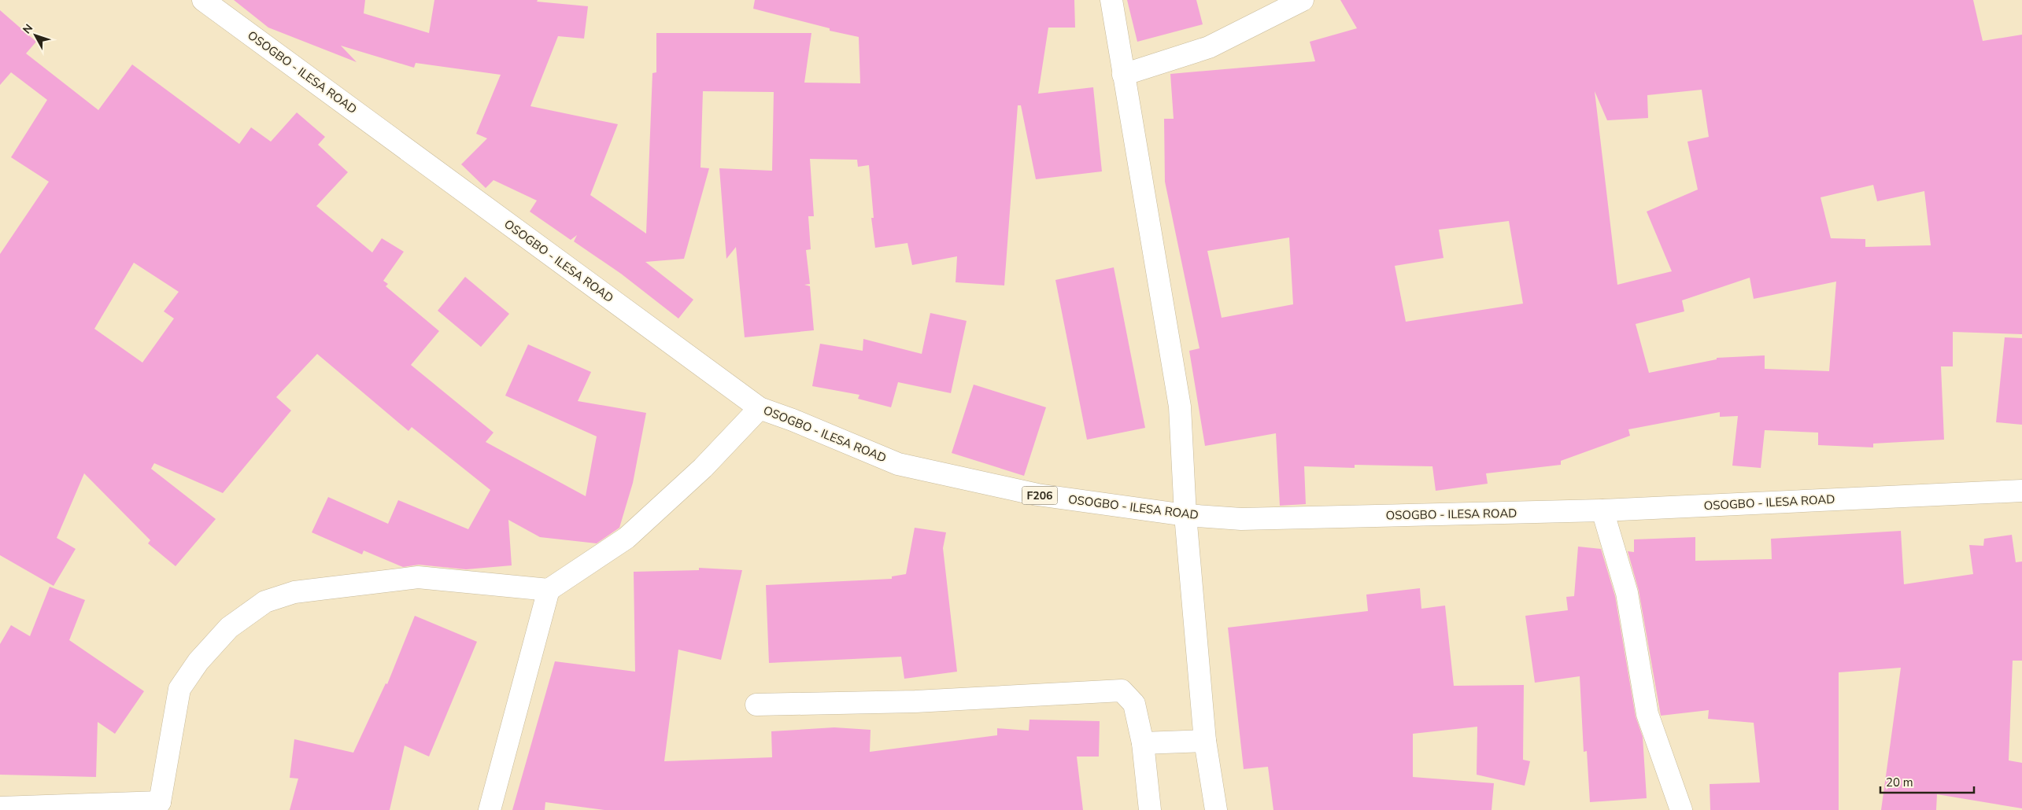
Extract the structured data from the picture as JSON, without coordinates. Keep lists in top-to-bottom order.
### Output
{
  "streets": {
    "main road": ["OSOGBO - ILESA ROAD", "F206"]
  },
  "scale_bar": "20 m",
  "north": "top left"
}
